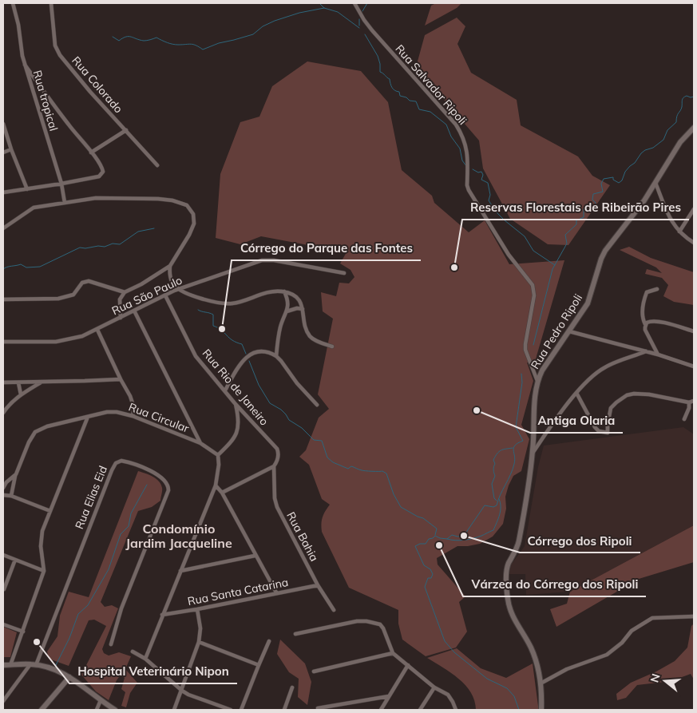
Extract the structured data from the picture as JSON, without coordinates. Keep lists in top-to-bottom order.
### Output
{
  "streets": {
    "street": [
      "Rua Colorado",
      "Rua Salvador Ripoli",
      "Rua tropical",
      "Rua São Paulo",
      "Rua Pedro Ripoli",
      "Rua Rio de Janeiro",
      "Rua Circular",
      "Rua Elias Eid",
      "Rua Bahia",
      "Rua Santa Catarina"
    ]
  },
  "crossings": [
    ["Rua Salvador Ripoli", "Rua Pedro Ripoli"],
    ["Rua São Paulo", "Rua Rio de Janeiro"],
    ["Rua Rio de Janeiro", "Rua Bahia"],
    ["Rua Bahia", "Rua Santa Catarina"]
  ],
  "districts": ["Condomínio Jardim Jacqueline"],
  "places": [
    "Reservas Florestais de Ribeirão Pires",
    "Córrego do Parque das Fontes",
    "Antiga Olaria",
    "Córrego dos Ripoli",
    "Várzea do Córrego dos Ripoli",
    "Hospital Veterinário Nipon"
  ],
  "north": "left"
}
